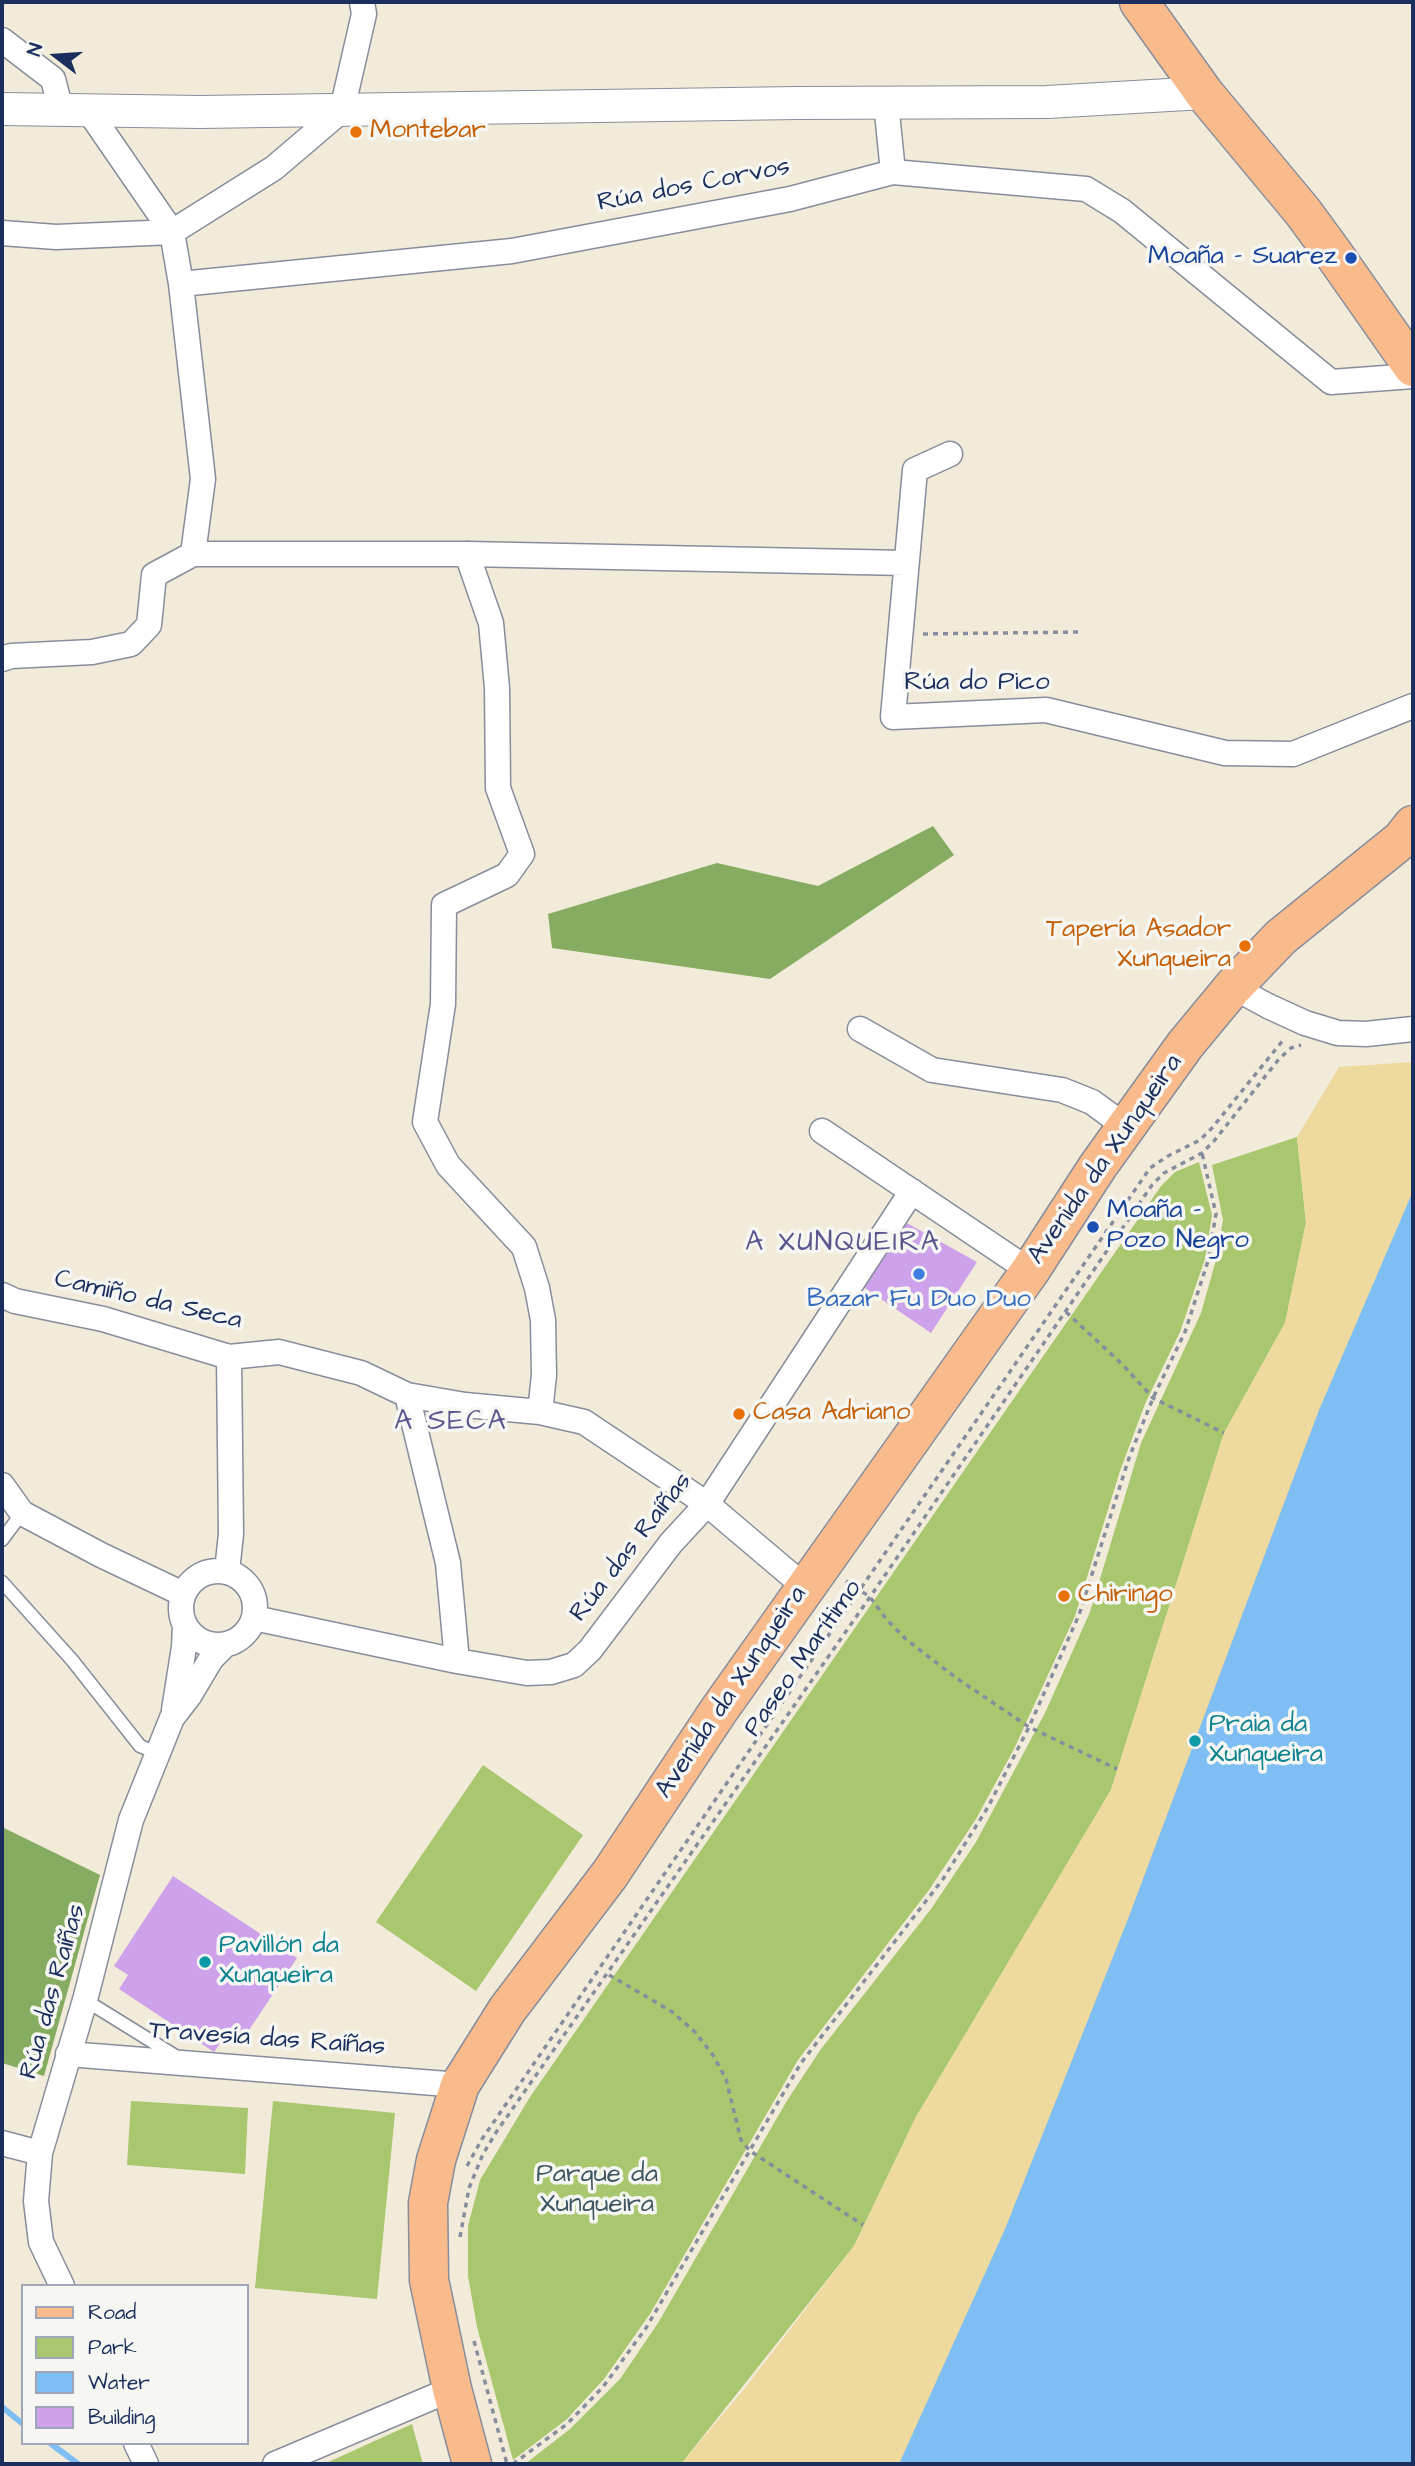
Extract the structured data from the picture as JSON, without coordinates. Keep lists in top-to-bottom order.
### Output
{
  "streets": {
    "main road": ["Avenida da Xunqueira"],
    "street": [
      "Rúa dos Corvos",
      "Rúa do Pico",
      "Camiño da Seca",
      "Rúa das Raíñas",
      "Travesía das Raíñas"
    ],
    "path": ["Paseo Marítimo"]
  },
  "crossings": [
    ["Avenida da Xunqueira", "Camiño da Seca"],
    ["Avenida da Xunqueira", "Travesía das Raíñas"],
    ["Camiño da Seca", "Rúa das Raíñas"],
    ["Rúa das Raíñas", "Travesía das Raíñas"]
  ],
  "districts": ["A XUNQUEIRA", "A SECA"],
  "parks": ["Parque da Xunqueira"],
  "places": [
    "Montebar",
    "Moaña - Suarez",
    "Tapería Asador Xunqueira",
    "Moaña - Pozo Negro",
    "Bazar Fu Duo Duo",
    "Casa Adriano",
    "Chiringo",
    "Praia da Xunqueira",
    "Pavillón da Xunqueira"
  ],
  "legend": [
    "Road",
    "Park",
    "Water",
    "Building"
  ],
  "north": "left"
}
